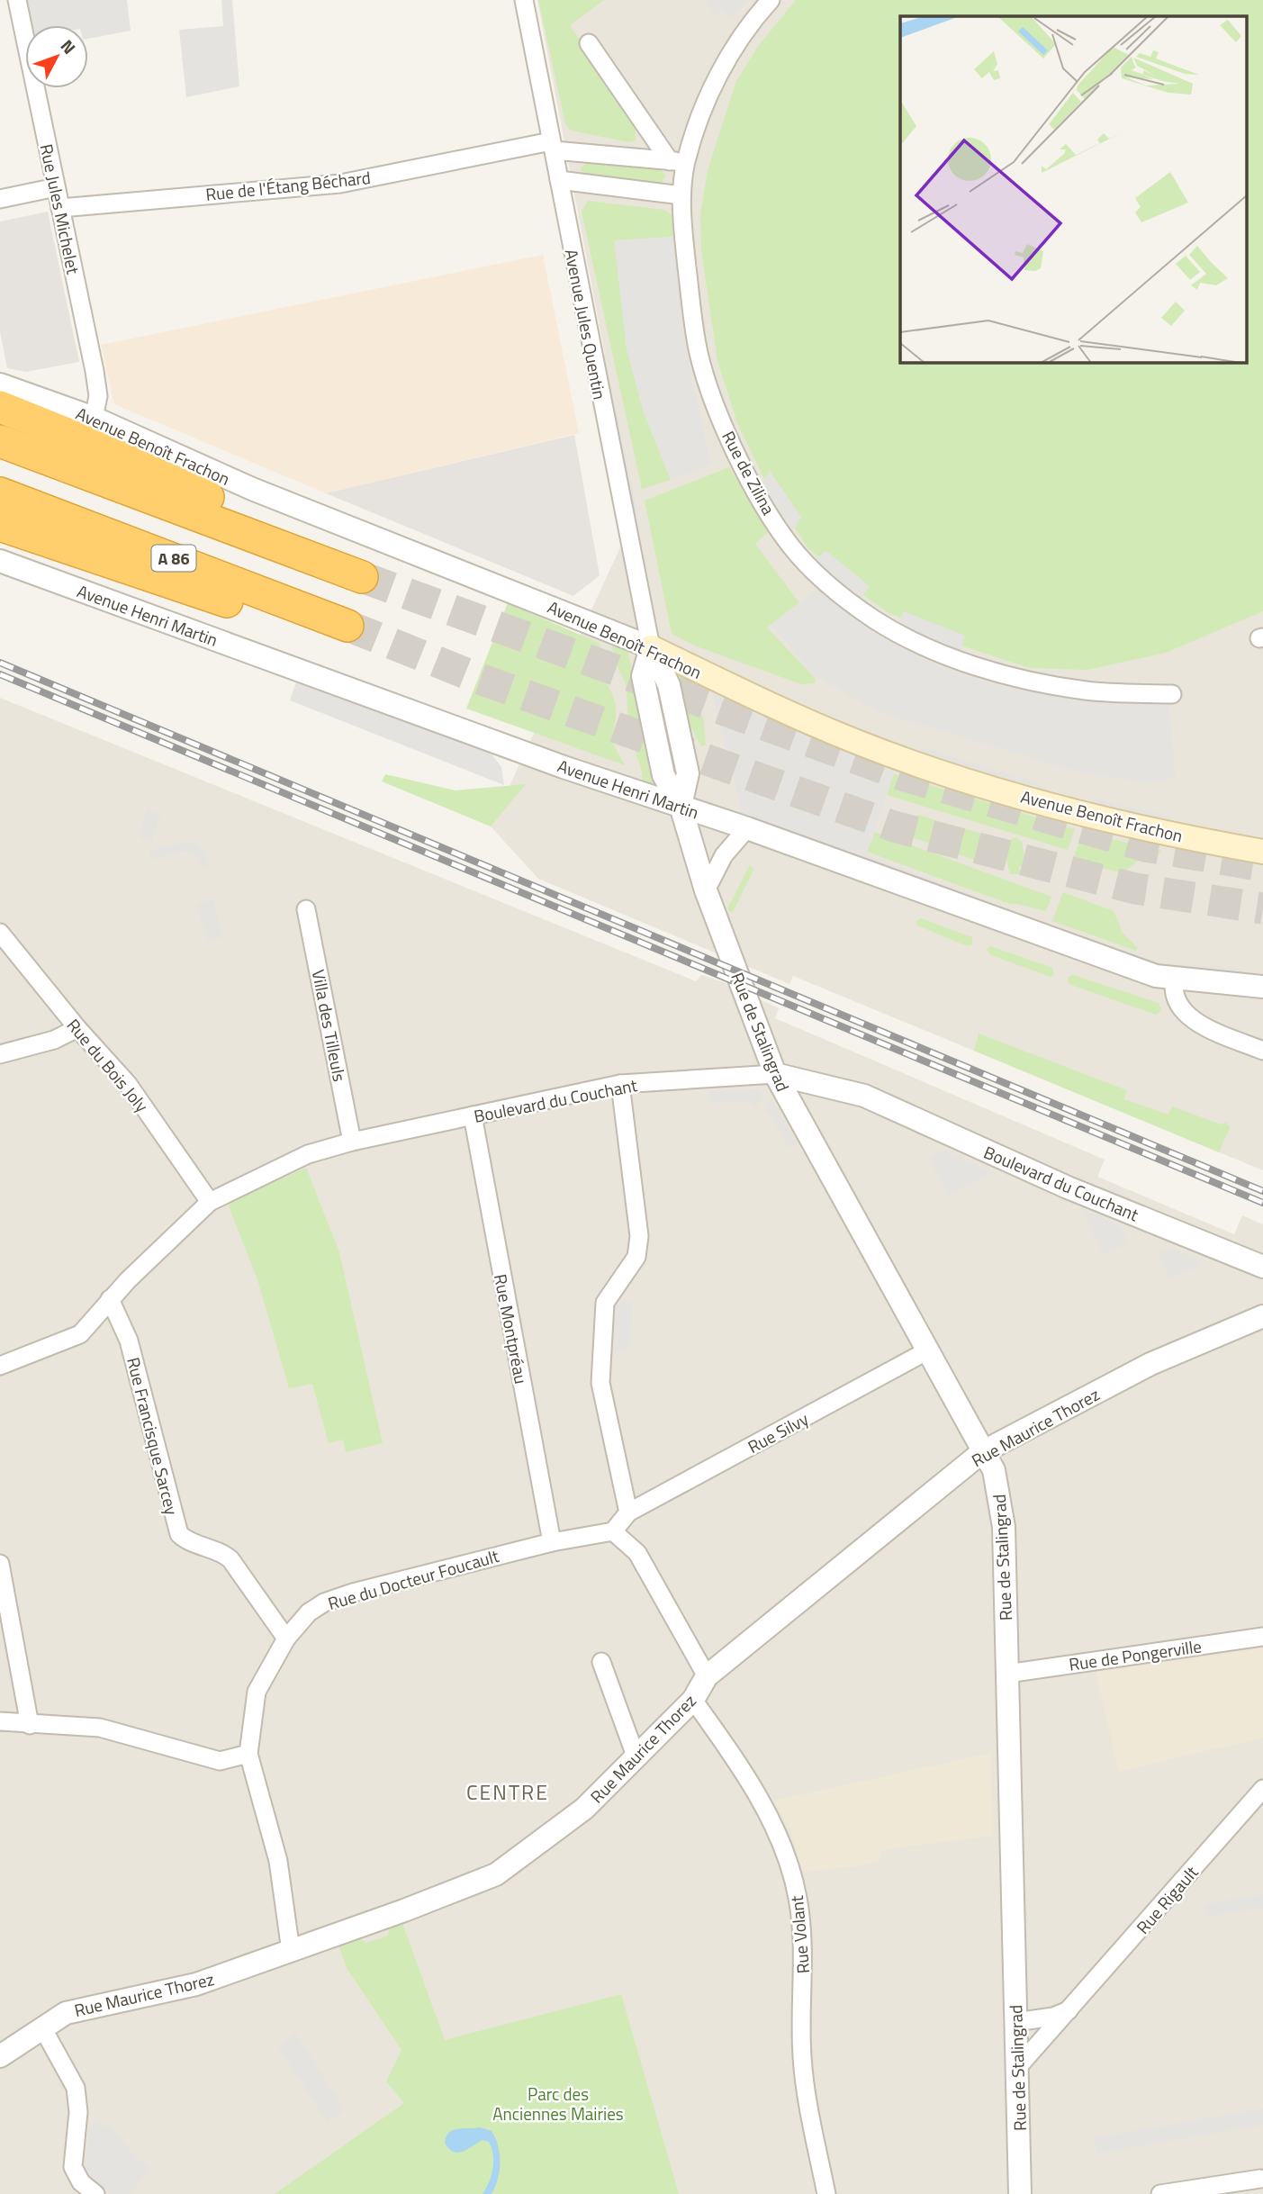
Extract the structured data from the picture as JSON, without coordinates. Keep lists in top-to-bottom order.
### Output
{
  "streets": {
    "highway": ["A 86"],
    "main road": ["Avenue Benoît Frachon"],
    "street": [
      "Rue de l'Étang Béchard",
      "Rue Jules Michelet",
      "Avenue Jules Quentin",
      "Rue de Zilina",
      "Avenue Henri Martin",
      "Villa des Tilleuls",
      "Rue de Stalingrad",
      "Rue du Bois Joly",
      "Boulevard du Couchant",
      "Rue Montpréau",
      "Rue Maurice Thorez",
      "Rue Silvy",
      "Rue Francisque Sarcey",
      "Rue du Docteur Foucault",
      "Rue de Pongerville",
      "Rue Rigault",
      "Rue Volant"
    ]
  },
  "crossings": [
    ["Rue de l'Étang Béchard", "Rue Jules Michelet"],
    ["Rue de l'Étang Béchard", "Avenue Jules Quentin"],
    ["Rue de l'Étang Béchard", "Rue de Zilina"],
    ["Rue Jules Michelet", "Avenue Benoît Frachon"],
    ["Avenue Jules Quentin", "Avenue Benoît Frachon"],
    ["Avenue Jules Quentin", "Rue de Stalingrad"],
    ["Avenue Benoît Frachon", "Rue de Stalingrad"],
    ["Avenue Henri Martin", "Rue de Stalingrad"],
    ["Villa des Tilleuls", "Boulevard du Couchant"],
    ["Rue de Stalingrad", "Boulevard du Couchant"],
    ["Rue de Stalingrad", "Rue Maurice Thorez"],
    ["Rue de Stalingrad", "Rue Silvy"],
    ["Rue de Stalingrad", "Rue de Pongerville"],
    ["Rue de Stalingrad", "Rue Rigault"],
    ["Rue du Bois Joly", "Boulevard du Couchant"],
    ["Boulevard du Couchant", "Rue Montpréau"],
    ["Boulevard du Couchant", "Rue Francisque Sarcey"],
    ["Rue Montpréau", "Rue du Docteur Foucault"],
    ["Rue Maurice Thorez", "Rue du Docteur Foucault"],
    ["Rue Maurice Thorez", "Rue Volant"],
    ["Rue Francisque Sarcey", "Rue du Docteur Foucault"]
  ],
  "districts": ["CENTRE"],
  "parks": ["Parc des Anciennes Mairies"],
  "north": "top right"
}
